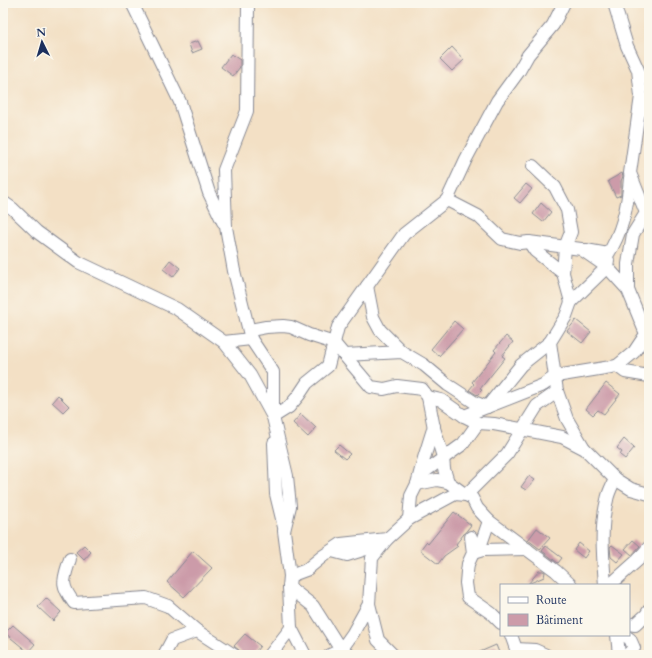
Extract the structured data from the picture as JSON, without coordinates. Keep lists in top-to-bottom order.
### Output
{
  "legend": ["Route", "Bâtiment"],
  "north": "top"
}
